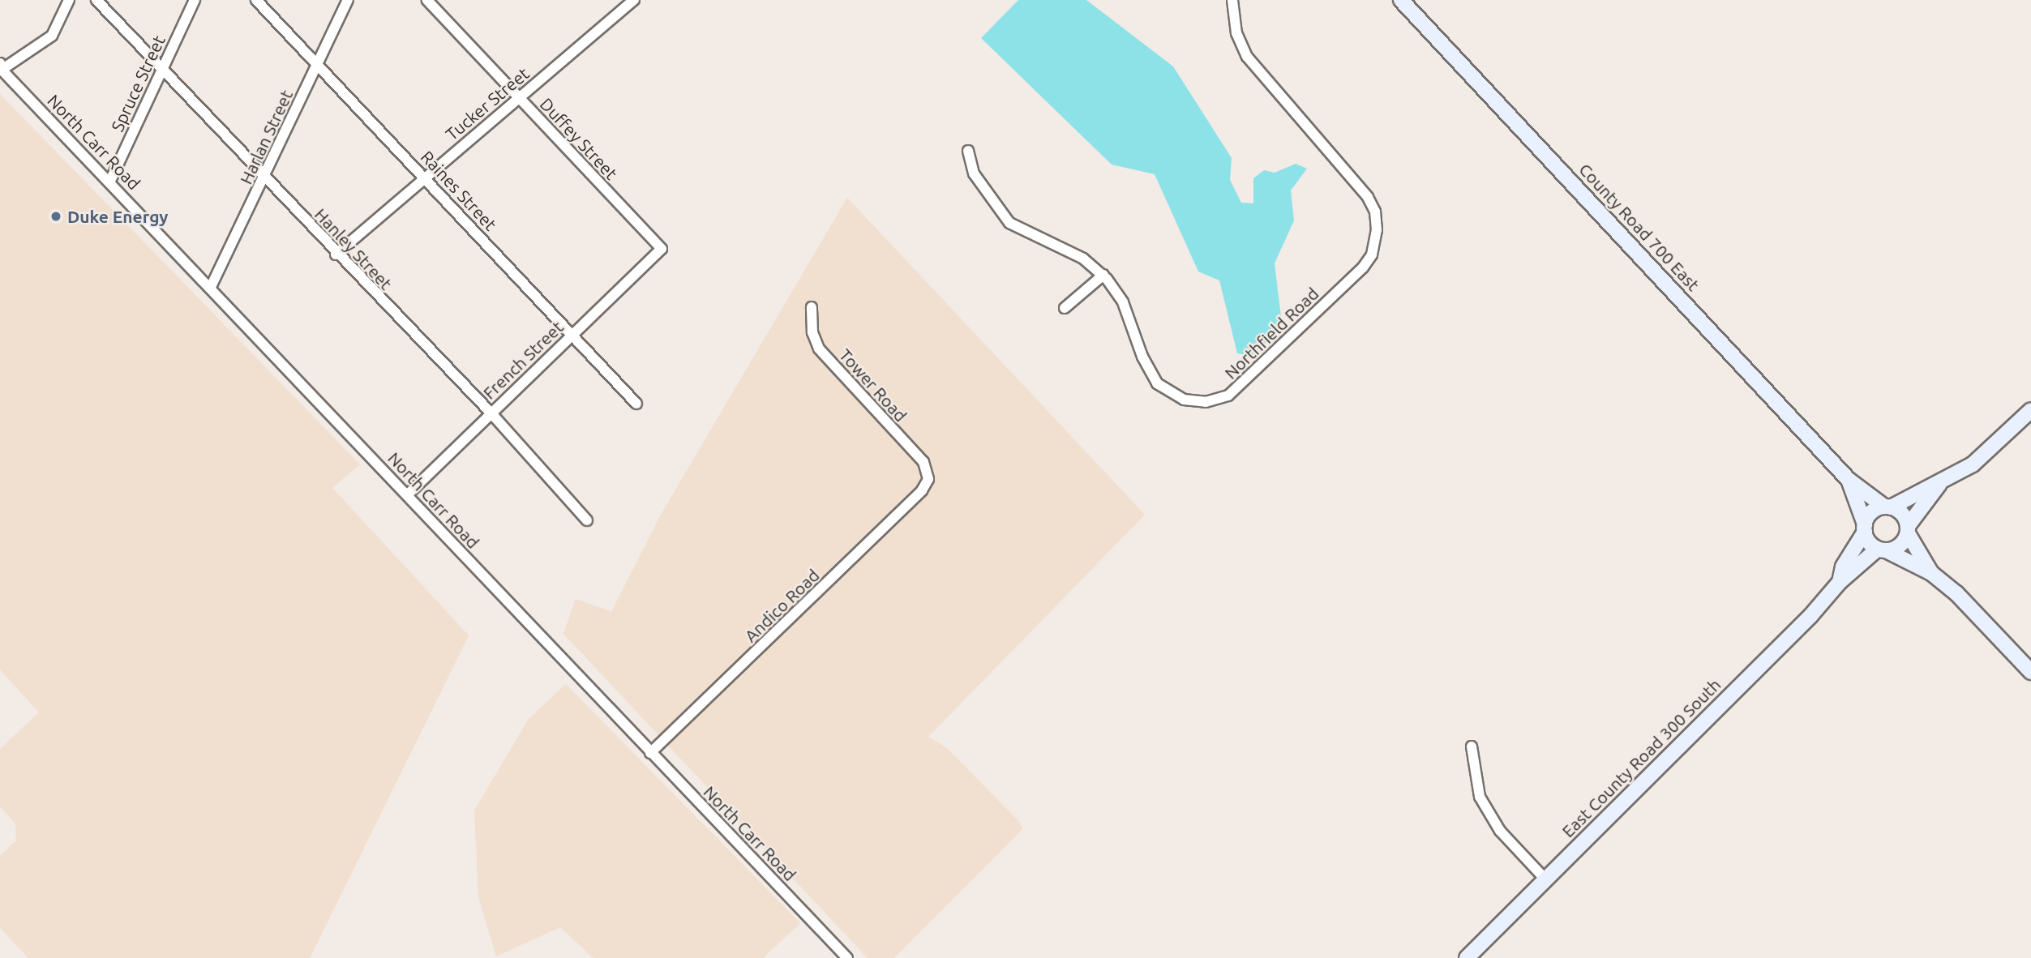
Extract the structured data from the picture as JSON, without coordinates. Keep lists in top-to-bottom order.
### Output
{
  "streets": {
    "main road": ["County Road 700 East", "East County Road 300 South"],
    "street": [
      "Spruce Street",
      "Tucker Street",
      "Harlan Street",
      "Duffey Street",
      "North Carr Road",
      "Raines Street",
      "Hanley Street",
      "Northfield Road",
      "French Street",
      "Tower Road",
      "Andico Road"
    ]
  },
  "crossings": [
    ["Spruce Street", "North Carr Road"],
    ["Spruce Street", "Hanley Street"],
    ["Tucker Street", "Duffey Street"],
    ["Tucker Street", "Raines Street"],
    ["Tucker Street", "Hanley Street"],
    ["Harlan Street", "North Carr Road"],
    ["Harlan Street", "Raines Street"],
    ["Harlan Street", "Hanley Street"],
    ["Duffey Street", "French Street"],
    ["North Carr Road", "French Street"],
    ["North Carr Road", "Andico Road"],
    ["Raines Street", "French Street"],
    ["County Road 700 East", "East County Road 300 South"],
    ["Hanley Street", "French Street"],
    ["Tower Road", "Andico Road"]
  ],
  "places": ["Duke Energy"]
}
